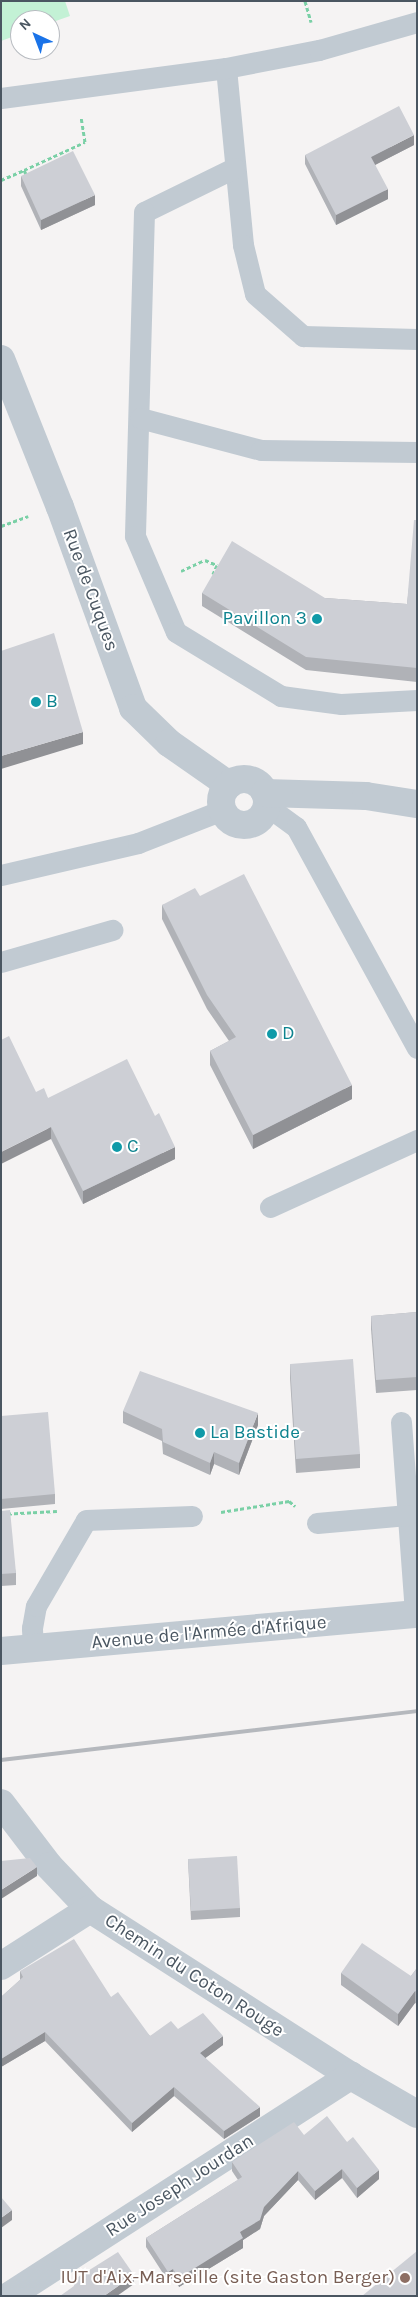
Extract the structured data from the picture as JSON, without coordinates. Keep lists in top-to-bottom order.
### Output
{
  "streets": {
    "street": [
      "Rue de Cuques",
      "Avenue de l'Armée d'Afrique",
      "Chemin du Coton Rouge",
      "Rue Joseph Jourdan"
    ]
  },
  "crossings": [
    ["Chemin du Coton Rouge", "Rue Joseph Jourdan"]
  ],
  "places": [
    "Pavillon 3",
    "B",
    "D",
    "C",
    "La Bastide",
    "IUT d'Aix-Marseille (site Gaston Berger)"
  ],
  "north": "top left"
}
